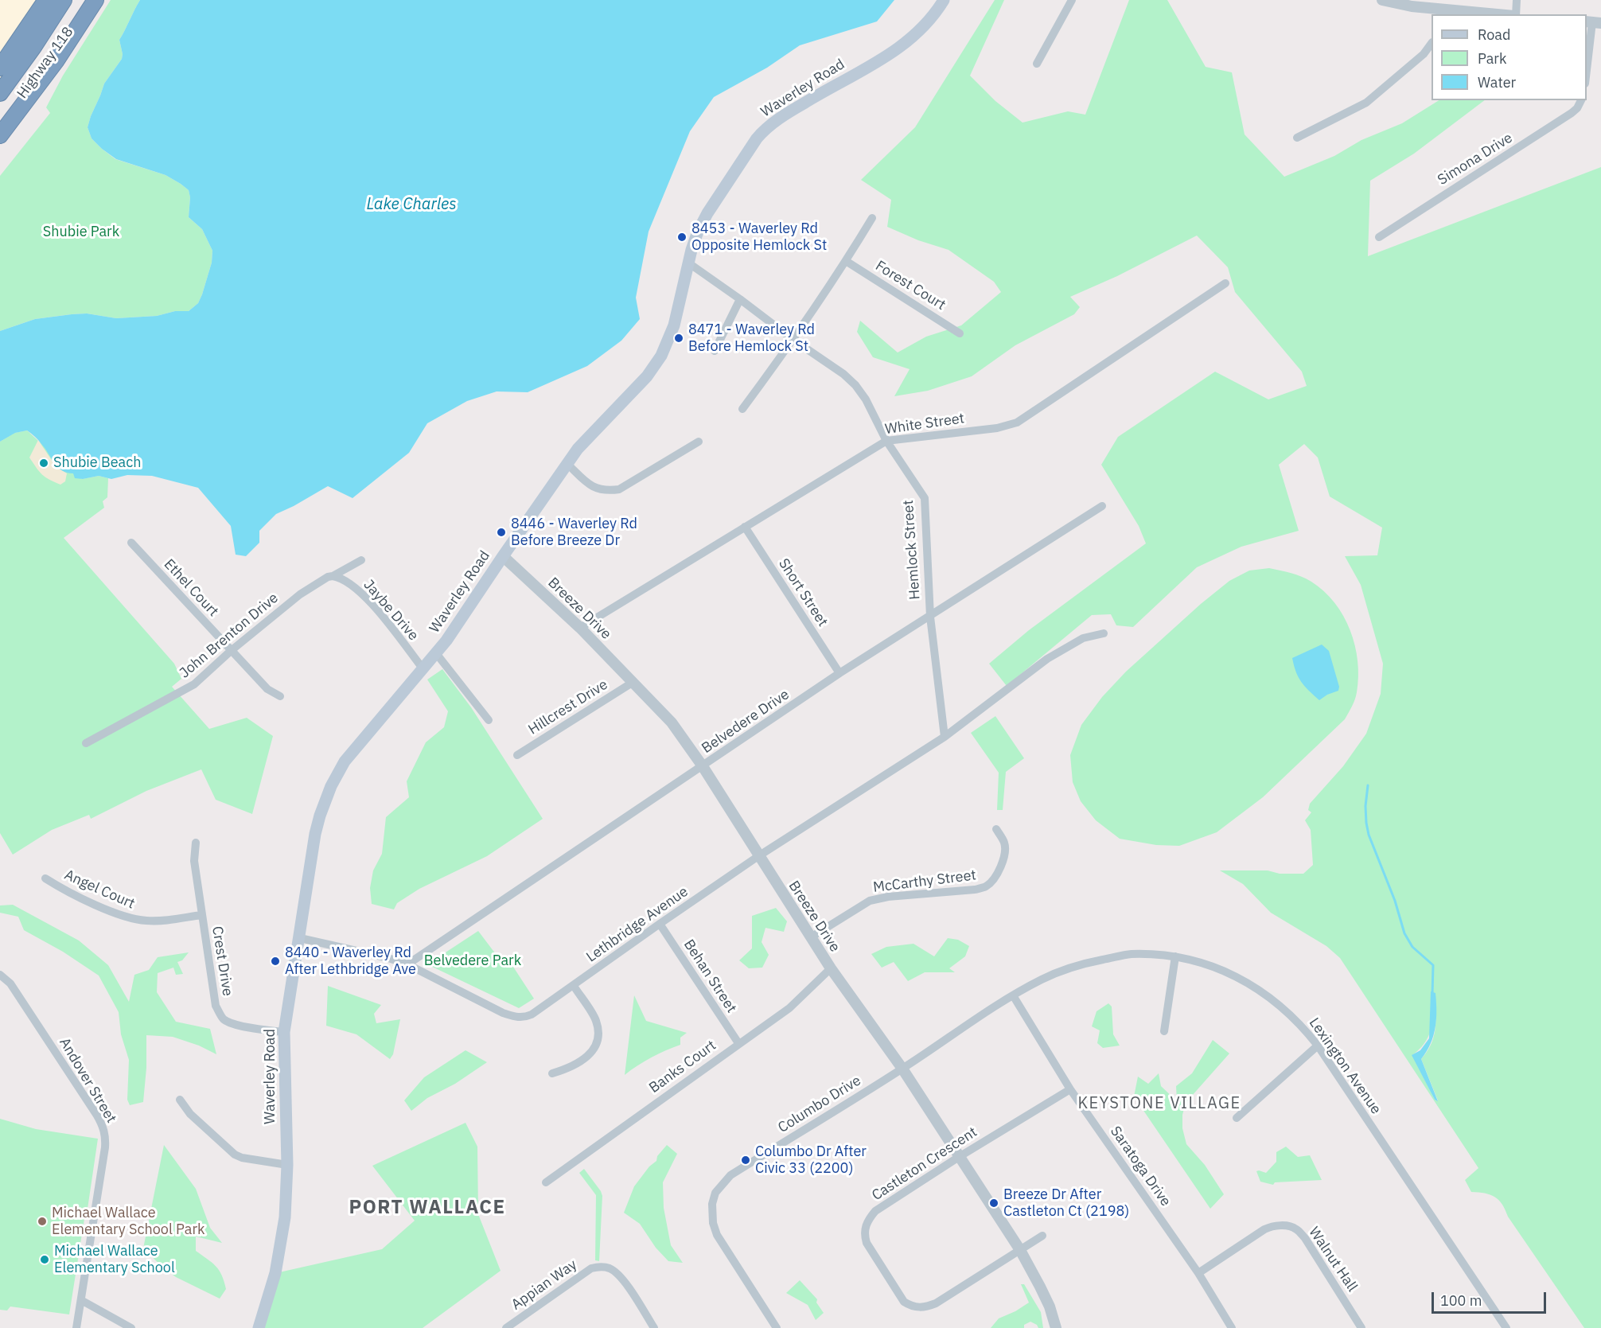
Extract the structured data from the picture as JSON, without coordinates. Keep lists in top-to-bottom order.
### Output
{
  "streets": {
    "highway": ["Highway 118"],
    "main road": ["Waverley Road"],
    "street": [
      "Simona Drive",
      "Forest Court",
      "White Street",
      "Hemlock Street",
      "Ethel Court",
      "Short Street",
      "Breeze Drive",
      "Jaybe Drive",
      "John Brenton Drive",
      "Hillcrest Drive",
      "Belvedere Drive",
      "McCarthy Street",
      "Angel Court",
      "Lethbridge Avenue",
      "Crest Drive",
      "Behan Street",
      "Lexington Avenue",
      "Banks Court",
      "Andover Street",
      "Columbo Drive",
      "Castleton Crescent",
      "Saratoga Drive",
      "Walnut Hall",
      "Appian Way"
    ]
  },
  "crossings": [
    ["Waverley Road", "Hemlock Street"],
    ["Waverley Road", "Breeze Drive"],
    ["Waverley Road", "Jaybe Drive"],
    ["Waverley Road", "Lethbridge Avenue"],
    ["Waverley Road", "Crest Drive"],
    ["White Street", "Hemlock Street"],
    ["White Street", "Short Street"],
    ["White Street", "Breeze Drive"],
    ["Hemlock Street", "Belvedere Drive"],
    ["Hemlock Street", "Lethbridge Avenue"],
    ["Ethel Court", "John Brenton Drive"],
    ["Short Street", "Belvedere Drive"],
    ["Breeze Drive", "Hillcrest Drive"],
    ["Breeze Drive", "Belvedere Drive"],
    ["Breeze Drive", "McCarthy Street"],
    ["Breeze Drive", "Lethbridge Avenue"],
    ["Breeze Drive", "Lexington Avenue"],
    ["Breeze Drive", "Banks Court"],
    ["Breeze Drive", "Columbo Drive"],
    ["Breeze Drive", "Castleton Crescent"],
    ["Jaybe Drive", "John Brenton Drive"],
    ["Belvedere Drive", "Lethbridge Avenue"],
    ["Angel Court", "Crest Drive"],
    ["Lethbridge Avenue", "Behan Street"],
    ["Behan Street", "Banks Court"],
    ["Lexington Avenue", "Columbo Drive"],
    ["Lexington Avenue", "Saratoga Drive"],
    ["Castleton Crescent", "Saratoga Drive"],
    ["Saratoga Drive", "Walnut Hall"]
  ],
  "districts": ["KEYSTONE VILLAGE", "PORT WALLACE"],
  "water": ["Lake Charles"],
  "parks": ["Shubie Park", "Belvedere Park"],
  "places": [
    "8453 - Waverley Rd Opposite Hemlock St",
    "8471 - Waverley Rd Before Hemlock St",
    "Shubie Beach",
    "8446 - Waverley Rd Before Breeze Dr",
    "8440 - Waverley Rd After Lethbridge Ave",
    "Columbo Dr After Civic 33 (2200)",
    "Breeze Dr After Castleton Ct (2198)",
    "Michael Wallace Elementary School Park",
    "Michael Wallace Elementary School"
  ],
  "legend": ["Road", "Park", "Water"],
  "scale_bar": "100 m"
}
